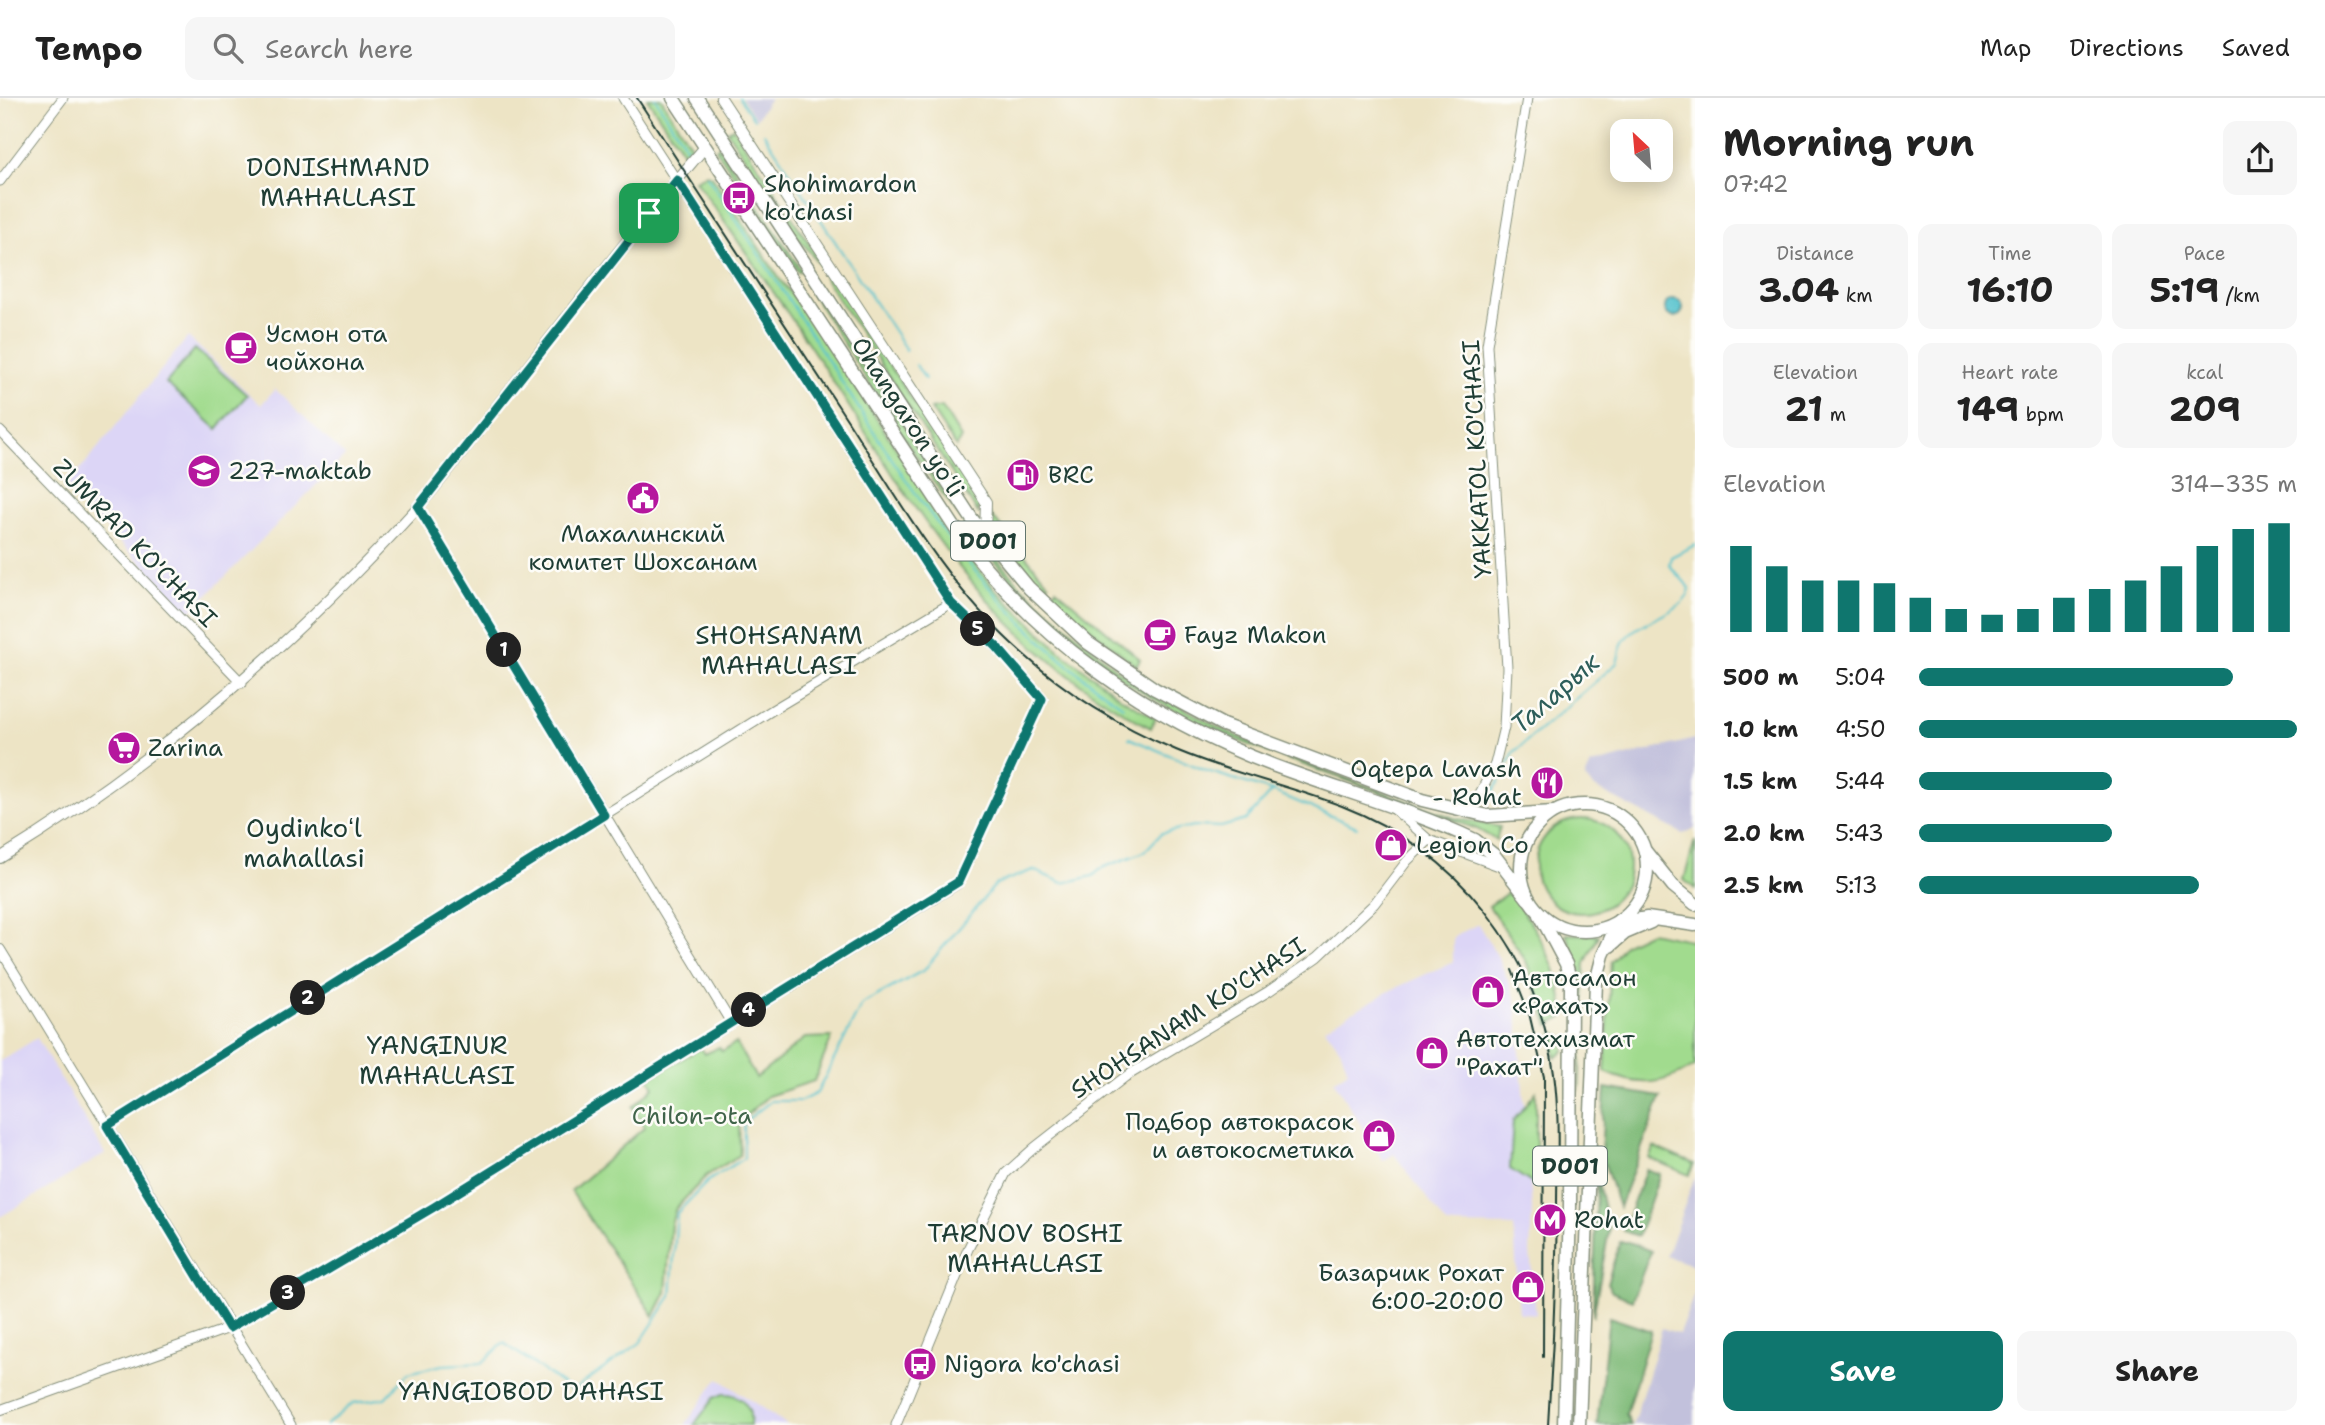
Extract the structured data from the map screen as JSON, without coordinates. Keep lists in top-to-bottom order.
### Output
{
  "streets": {
    "highway": ["Ohangaron yoʻli", "D001"],
    "street": ["YAKKATOL KO'CHASI", "ZUMRAD KO'CHASI", "SHOHSANAM KO'CHASI"]
  },
  "crossings": [
    ["Ohangaron yoʻli", "YAKKATOL KO'CHASI"],
    ["Ohangaron yoʻli", "D001"]
  ],
  "districts": [
    "DONISHMAND MAHALLASI",
    "SHOHSANAM MAHALLASI",
    "Oydinkoʻl mahallasi",
    "YANGINUR MAHALLASI",
    "TARNOV BOSHI MAHALLASI",
    "YANGIOBOD DAHASI"
  ],
  "water": ["Таларык"],
  "parks": ["Chilon-ota"],
  "places": {
    "bus stop": ["Shohimardon ko'chasi", "Nigora ko'chasi"],
    "cafe": ["Усмон ота чойхона", "Fayz Makon"],
    "school or university": ["227-maktab"],
    "fuel station": ["BRC"],
    "public building": ["Махалинский комитет Шохcанам"],
    "supermarket": ["Zarina"],
    "restaurant": ["Oqtepa Lavash - Rohat"],
    "shop": [
      "Legion Co",
      "Автосалон «Рахат»",
      "Автотеххизмат \"Рахат\"",
      "Подбор автокрасок и автокосметика",
      "Базарчик Рохат 6:00-20:00"
    ],
    "metro station": ["Rohat"]
  },
  "north": "top left",
  "page": {
    "header": "Tempo",
    "search": "Search here",
    "nav": ["Map", "Directions", "Saved"],
    "heading": ["Morning run", "07:42"],
    "stats": [
      ["Distance", "3.04 km"],
      ["Time", "16:10"],
      ["Pace", "5:19 /km"],
      ["Elevation", "21 m"],
      ["Heart rate", "149 bpm"],
      ["kcal", "209"]
    ],
    "chart": ["Elevation", "314–335 m"],
    "pins": [
      "5",
      "1",
      "2",
      "4",
      "3"
    ],
    "list": [
      {
        "name": "500 m",
        "note": "5:04"
      },
      {
        "name": "1.0 km",
        "note": "4:50"
      },
      {
        "name": "1.5 km",
        "note": "5:44"
      },
      {
        "name": "2.0 km",
        "note": "5:43"
      },
      {
        "name": "2.5 km",
        "note": "5:13"
      }
    ],
    "buttons": ["Save", "Share"]
  }
}
